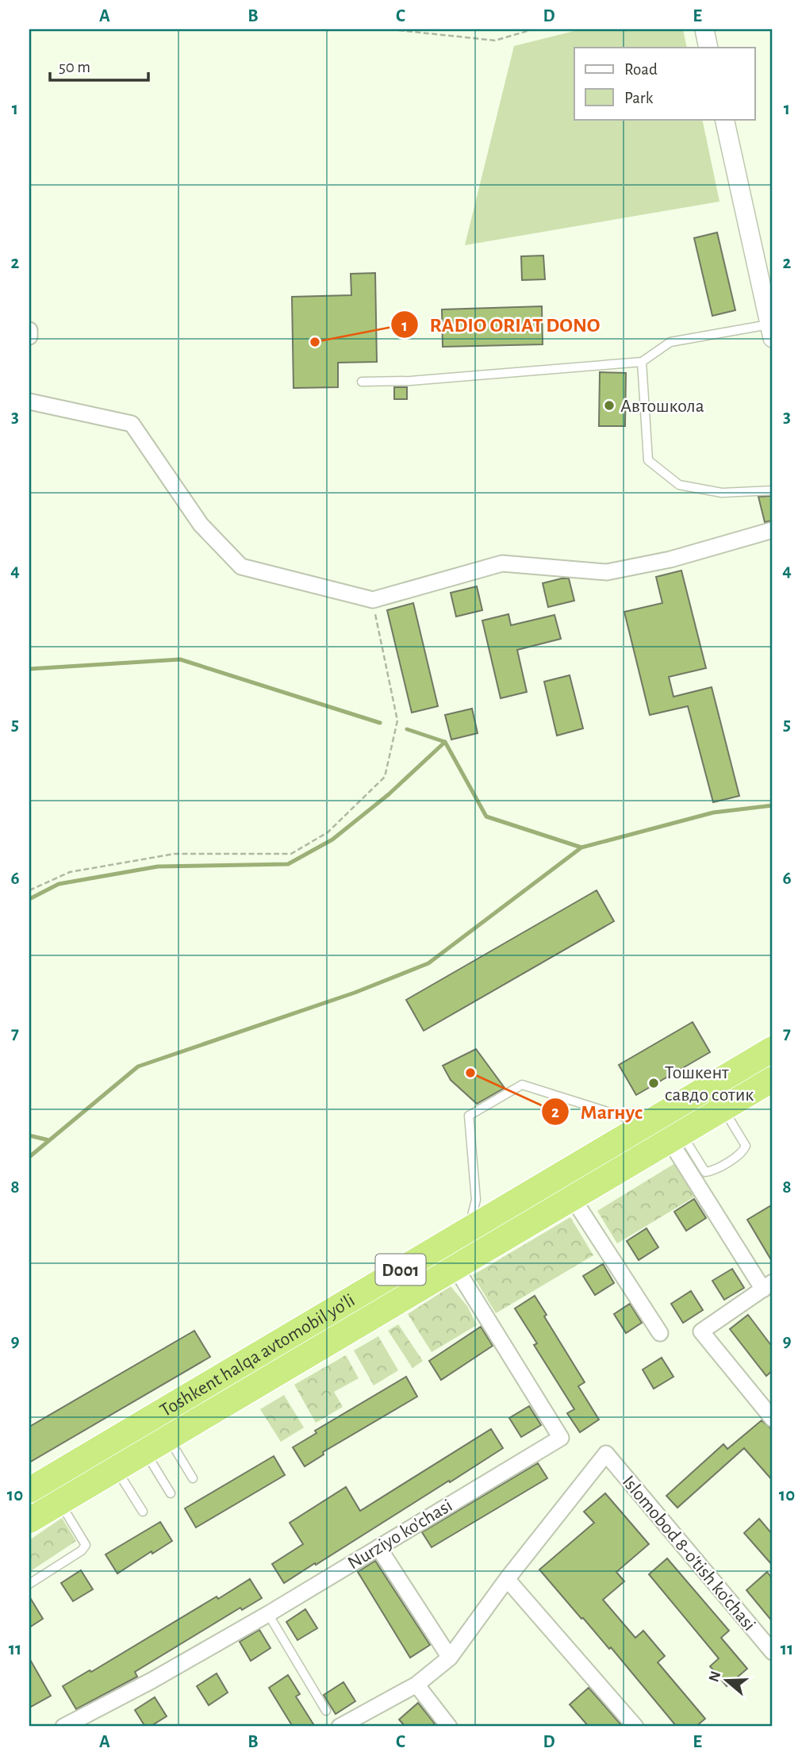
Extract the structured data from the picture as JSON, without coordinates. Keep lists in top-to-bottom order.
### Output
{
  "streets": {
    "highway": ["D001", "Toshkent halqa avtomobil yo'li"],
    "street": ["Nurziyo ko'chasi", "Islomobod 8-o'tish ko'chasi"]
  },
  "crossings": [
    ["Toshkent halqa avtomobil yo'li", "Nurziyo ko'chasi"]
  ],
  "places": [
    "RADIO ORIAT DONO",
    "Автошкола",
    "Магнус",
    "Тошкент савдо сотик"
  ],
  "legend": ["Road", "Park"],
  "scale_bar": "50 m",
  "north": "left",
  "grid": {
    "columns": [
      "A",
      "B",
      "C",
      "D",
      "E"
    ],
    "rows": [
      "1",
      "2",
      "3",
      "4",
      "5",
      "6",
      "7",
      "8",
      "9",
      "10",
      "11"
    ]
  }
}
